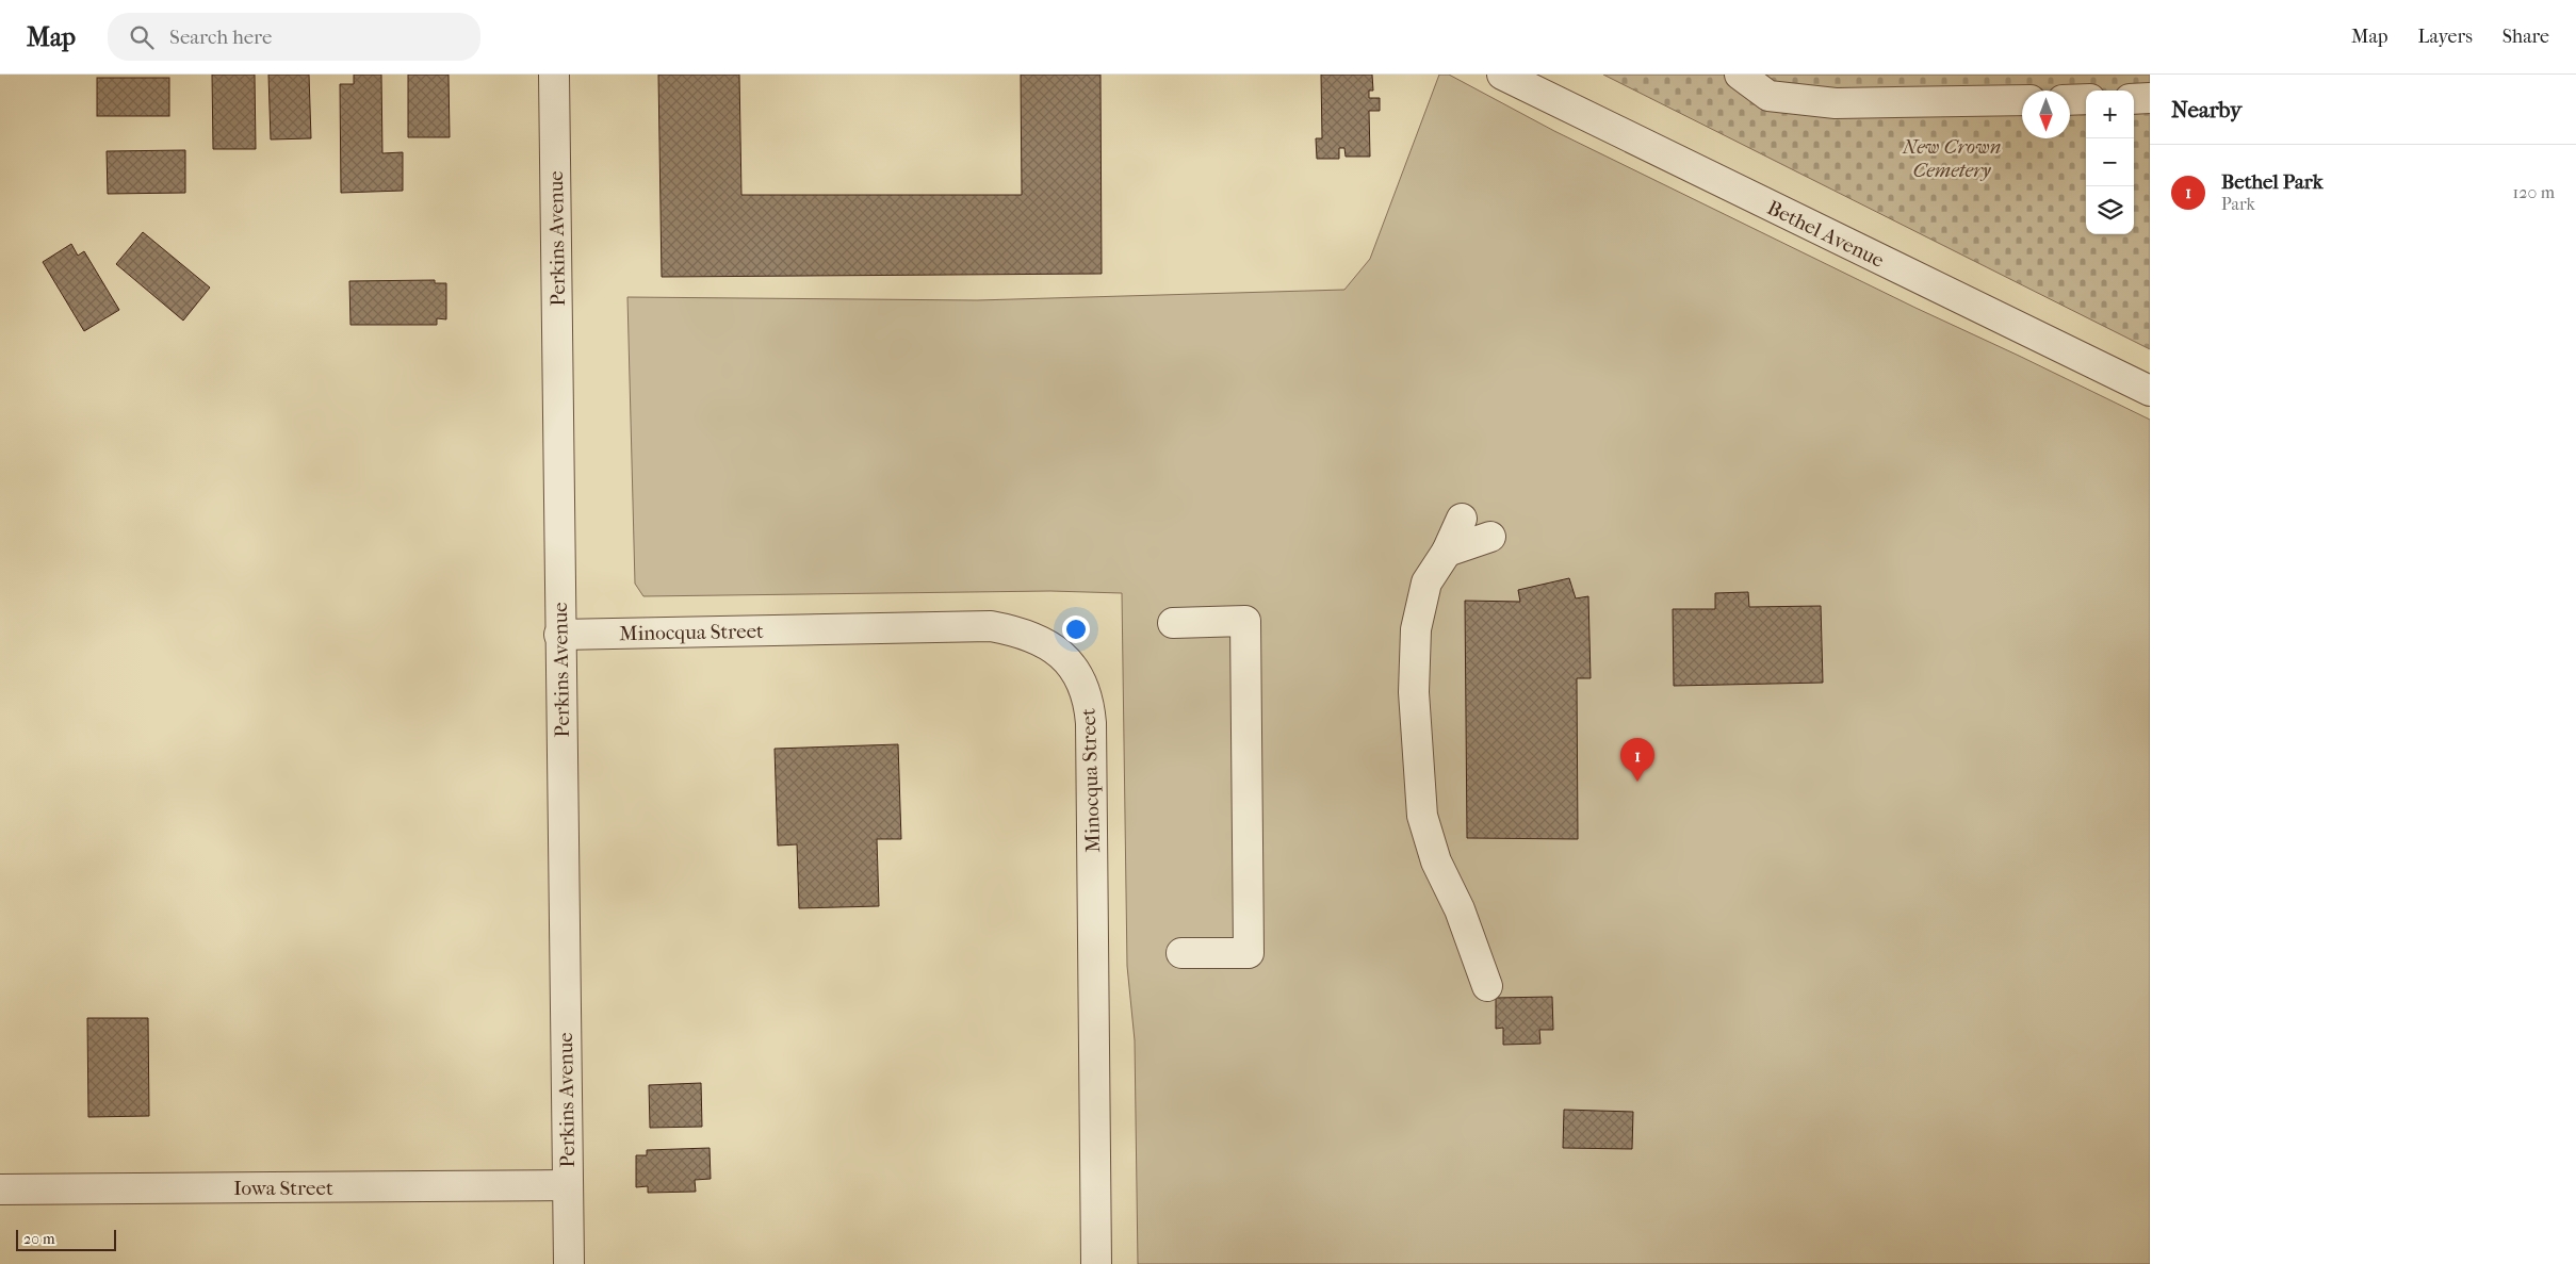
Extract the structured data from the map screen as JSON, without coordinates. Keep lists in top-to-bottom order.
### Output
{
  "streets": {
    "street": [
      "Bethel Avenue",
      "Perkins Avenue",
      "Minocqua Street",
      "Iowa Street"
    ]
  },
  "crossings": [
    ["Perkins Avenue", "Minocqua Street"],
    ["Perkins Avenue", "Iowa Street"]
  ],
  "parks": ["New Crown Cemetery"],
  "scale_bar": "20 m",
  "north": "bottom",
  "page": {
    "header": "Map",
    "search": "Search here",
    "nav": ["Map", "Layers", "Share"],
    "heading": "Nearby",
    "map_buttons": ["+", "−"],
    "list": [
      {
        "mark": "1",
        "name": "Bethel Park",
        "note": "Park",
        "value": "120 m"
      }
    ],
    "pins": "1",
    "scale": "20 m"
  }
}
